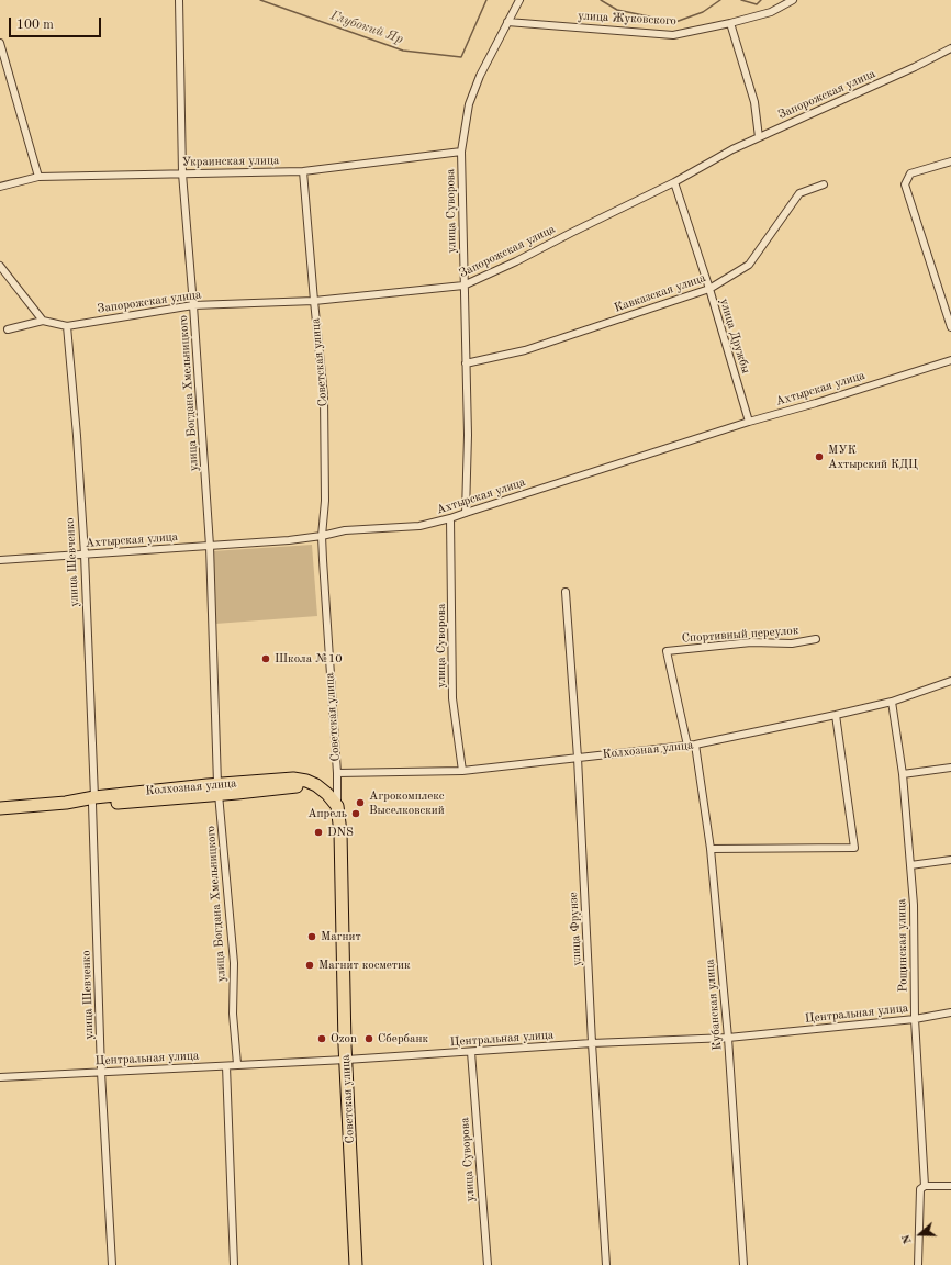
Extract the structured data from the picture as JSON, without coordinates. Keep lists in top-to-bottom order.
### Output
{
  "streets": {
    "highway": ["Советская улица", "Колхозная улица"],
    "street": [
      "улица Жуковского",
      "Запорожская улица",
      "Украинская улица",
      "улица Суворова",
      "Кавказская улица",
      "улица Дружбы",
      "Ахтырская улица",
      "улица Богдана Хмельницкого",
      "улица Шевченко",
      "Спортивный переулок",
      "улица Фрунзе",
      "Рощинская улица",
      "Кубанская улица",
      "Центральная улица"
    ]
  },
  "crossings": [
    ["улица Жуковского", "улица Суворова"],
    ["Запорожская улица", "улица Суворова"],
    ["Запорожская улица", "улица Дружбы"],
    ["Запорожская улица", "Советская улица"],
    ["Запорожская улица", "улица Богдана Хмельницкого"],
    ["Запорожская улица", "улица Шевченко"],
    ["Украинская улица", "улица Суворова"],
    ["Украинская улица", "Советская улица"],
    ["Украинская улица", "улица Богдана Хмельницкого"],
    ["улица Суворова", "Кавказская улица"],
    ["улица Суворова", "Ахтырская улица"],
    ["улица Суворова", "Колхозная улица"],
    ["улица Суворова", "Центральная улица"],
    ["Кавказская улица", "улица Дружбы"],
    ["улица Дружбы", "Ахтырская улица"],
    ["Советская улица", "Ахтырская улица"],
    ["Советская улица", "Колхозная улица"],
    ["Советская улица", "Центральная улица"],
    ["Ахтырская улица", "улица Богдана Хмельницкого"],
    ["Ахтырская улица", "улица Шевченко"],
    ["улица Богдана Хмельницкого", "Колхозная улица"],
    ["улица Богдана Хмельницкого", "Центральная улица"],
    ["улица Шевченко", "Колхозная улица"],
    ["улица Шевченко", "Центральная улица"],
    ["Спортивный переулок", "Колхозная улица"],
    ["Колхозная улица", "улица Фрунзе"],
    ["Колхозная улица", "Рощинская улица"],
    ["Колхозная улица", "Кубанская улица"],
    ["улица Фрунзе", "Центральная улица"],
    ["Рощинская улица", "Центральная улица"],
    ["Кубанская улица", "Центральная улица"]
  ],
  "water": ["Глубокий Яр"],
  "places": [
    "МУК Ахтырский КДЦ",
    "Школа №10",
    "Агрокомплекс Выселковский",
    "Апрель",
    "DNS",
    "Магнит",
    "Магнит косметик",
    "Ozon",
    "Сбербанк"
  ],
  "scale_bar": "100 m",
  "north": "left"
}
